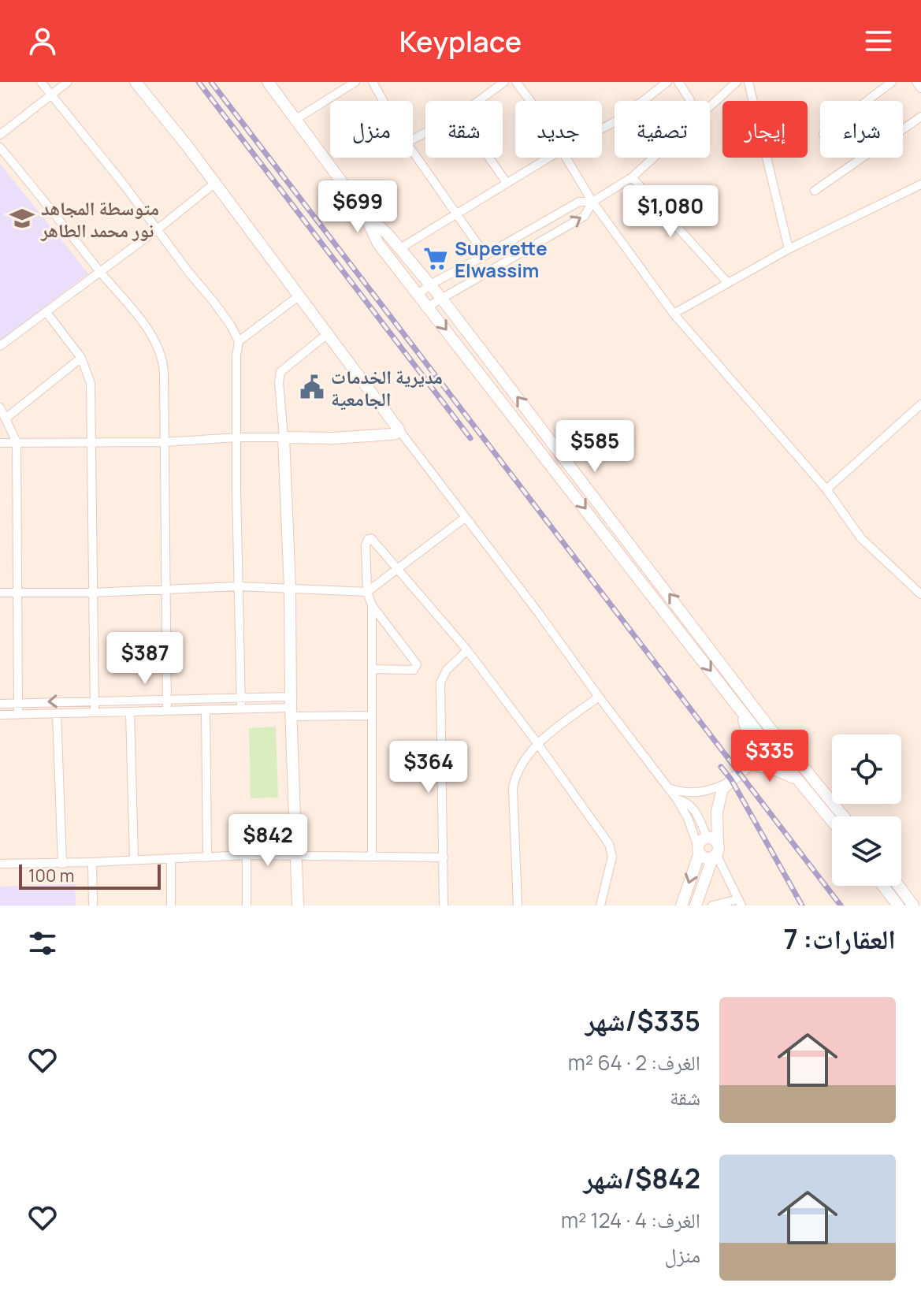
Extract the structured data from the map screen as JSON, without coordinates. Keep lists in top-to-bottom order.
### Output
{
  "places": {
    "school or university": ["متوسطة المجاهد نور محمد الطاهر"],
    "supermarket": ["Superette Elwassim"],
    "public building": ["مديرية الخدمات الجامعية"]
  },
  "scale_bar": "100 m",
  "page": {
    "header": "Keyplace",
    "chip": [
      "شراء",
      "إيجار",
      "تصفية",
      "جديد",
      "شقة",
      "منزل"
    ],
    "price": [
      "$699",
      "$1,080",
      "$585",
      "$387",
      "$335",
      "$364",
      "$842"
    ],
    "scale": "100 m",
    "heading": "العقارات: 7",
    "list": [
      {
        "name": "$335/شهر",
        "note": "الغرف: 2 · 64 m² · شقة"
      },
      {
        "name": "$842/شهر",
        "note": "الغرف: 4 · 124 m² · منزل"
      }
    ]
  }
}
